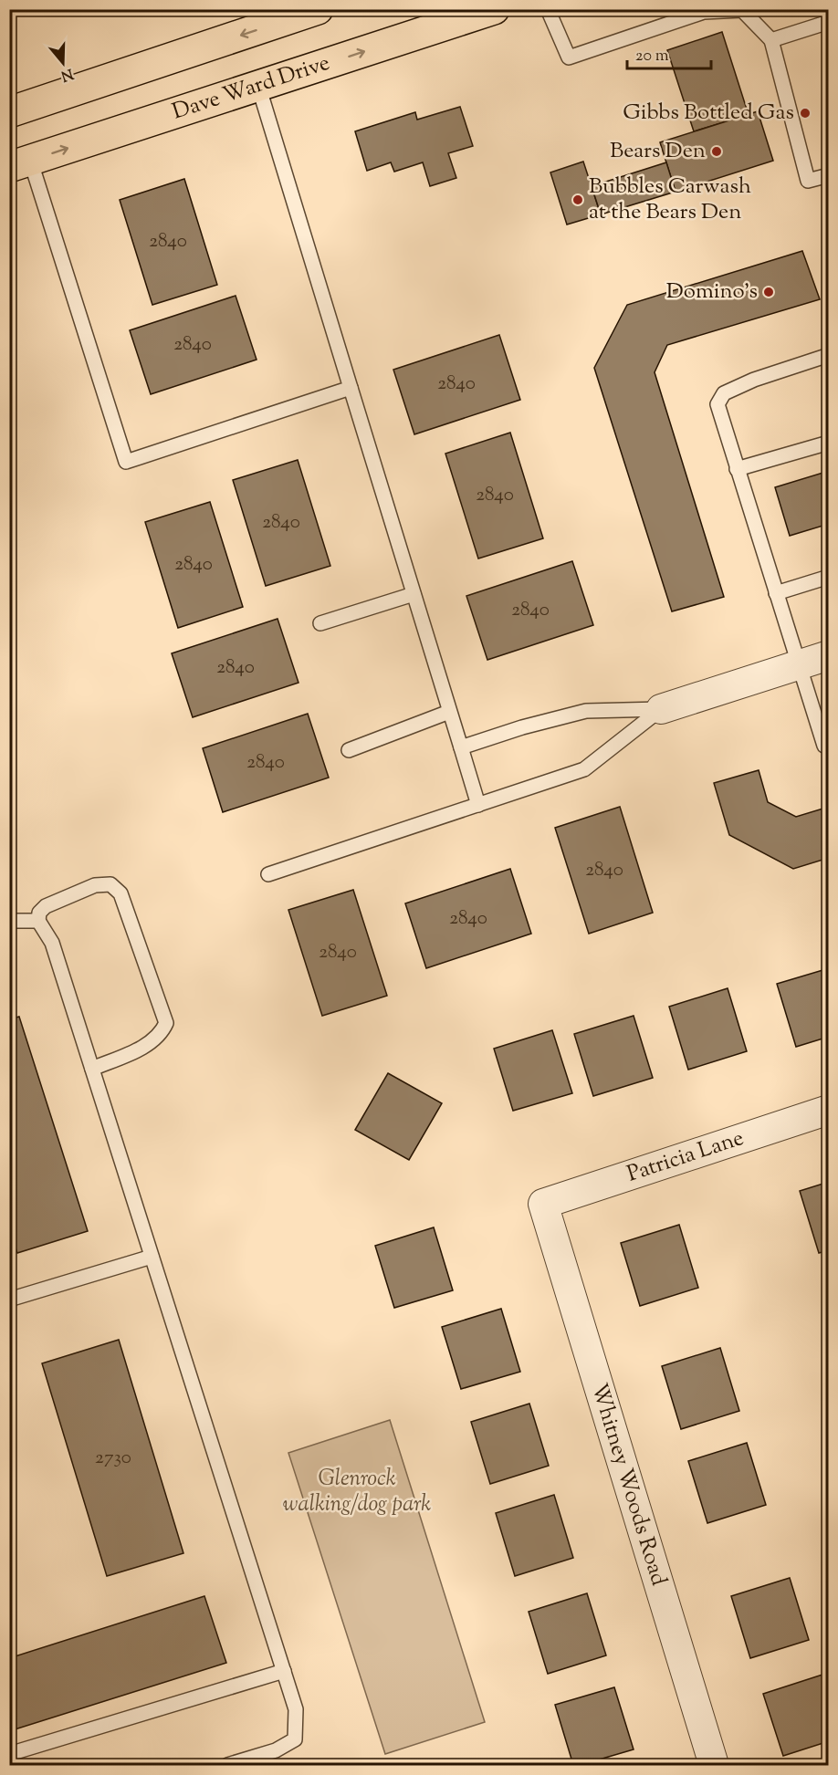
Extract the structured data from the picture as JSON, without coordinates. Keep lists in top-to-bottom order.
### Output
{
  "streets": {
    "main road": ["Dave Ward Drive"],
    "street": ["Patricia Lane", "Whitney Woods Road"]
  },
  "crossings": [
    ["Patricia Lane", "Whitney Woods Road"]
  ],
  "parks": ["Glenrock walking/dog park"],
  "places": [
    "Gibbs Bottled Gas",
    "Bears Den",
    "Bubbles Carwash at the Bears Den",
    "Domino's"
  ],
  "house_numbers": [
    "2840",
    "2840",
    "2840",
    "2840",
    "2840",
    "2840",
    "2840",
    "2840",
    "2840",
    "2840",
    "2840",
    "2840",
    "2730"
  ],
  "scale_bar": "20 m",
  "north": "bottom"
}
